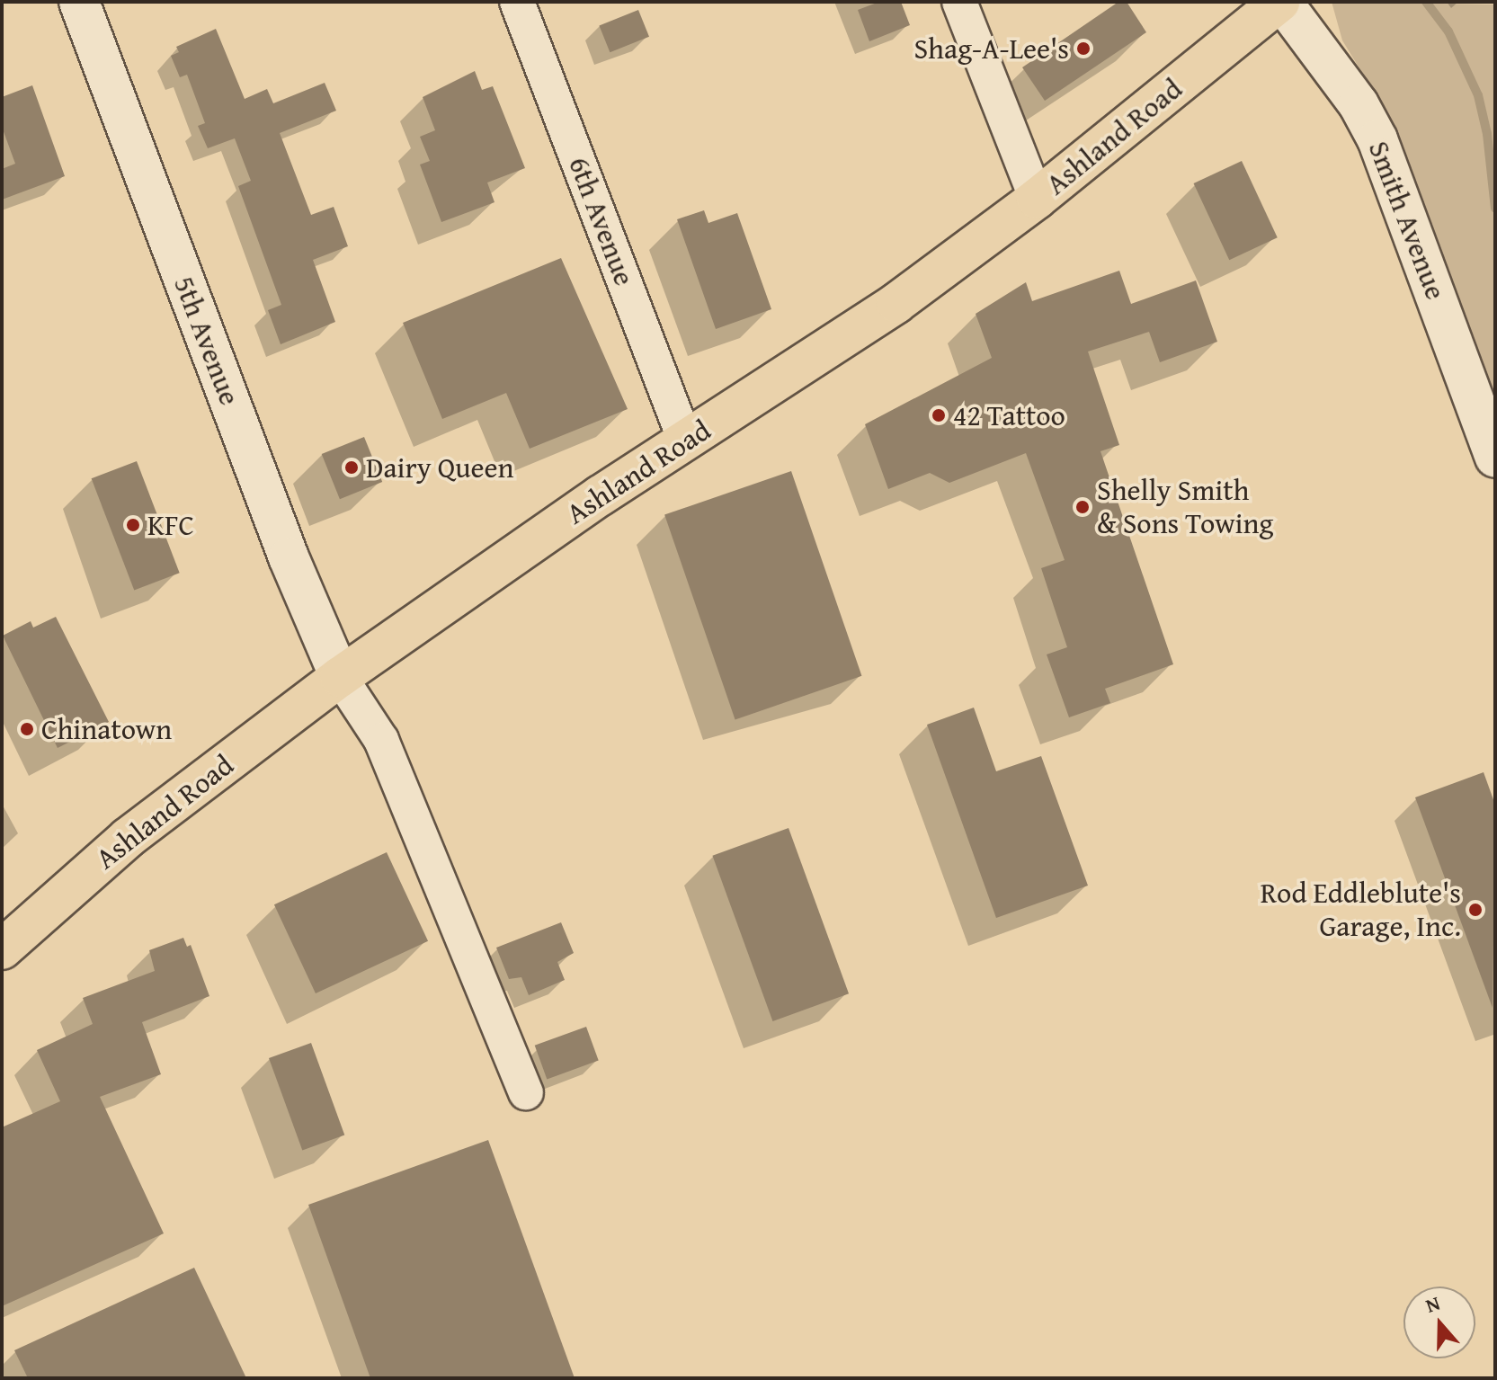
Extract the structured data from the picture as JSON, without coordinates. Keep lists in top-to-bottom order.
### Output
{
  "streets": {
    "main road": ["Ashland Road"],
    "street": ["Smith Avenue", "6th Avenue", "5th Avenue"]
  },
  "crossings": [
    ["Ashland Road", "Smith Avenue"],
    ["Ashland Road", "6th Avenue"],
    ["Ashland Road", "5th Avenue"]
  ],
  "places": [
    "Shag-A-Lee's",
    "42 Tattoo",
    "Dairy Queen",
    "Shelly Smith & Sons Towing",
    "KFC",
    "Chinatown",
    "Rod Eddleblute's Garage, Inc."
  ],
  "north": "top"
}
